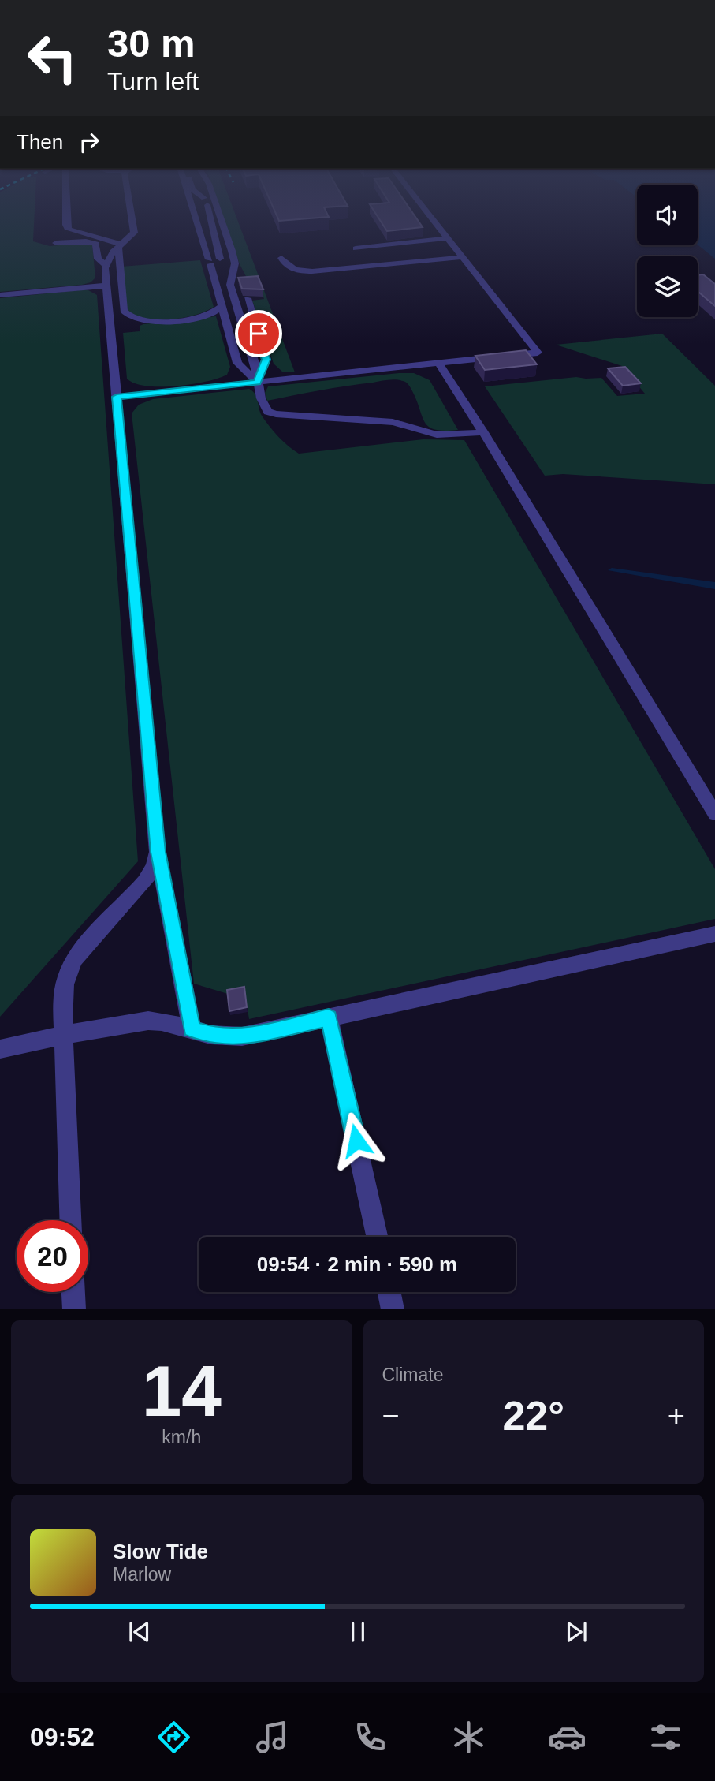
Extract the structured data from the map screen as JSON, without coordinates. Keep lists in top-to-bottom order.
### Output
{
  "page": {
    "turn": ["30 m", "Turn left"],
    "then": "Then",
    "limit": "20",
    "trip": "09:54 · 2 min · 590 m",
    "tile": [
      ["14", "km/h"],
      "Climate"
    ],
    "heat": ["−", "22°", "+"],
    "song": ["Slow Tide", "Marlow"],
    "tabs": "09:52"
  }
}
